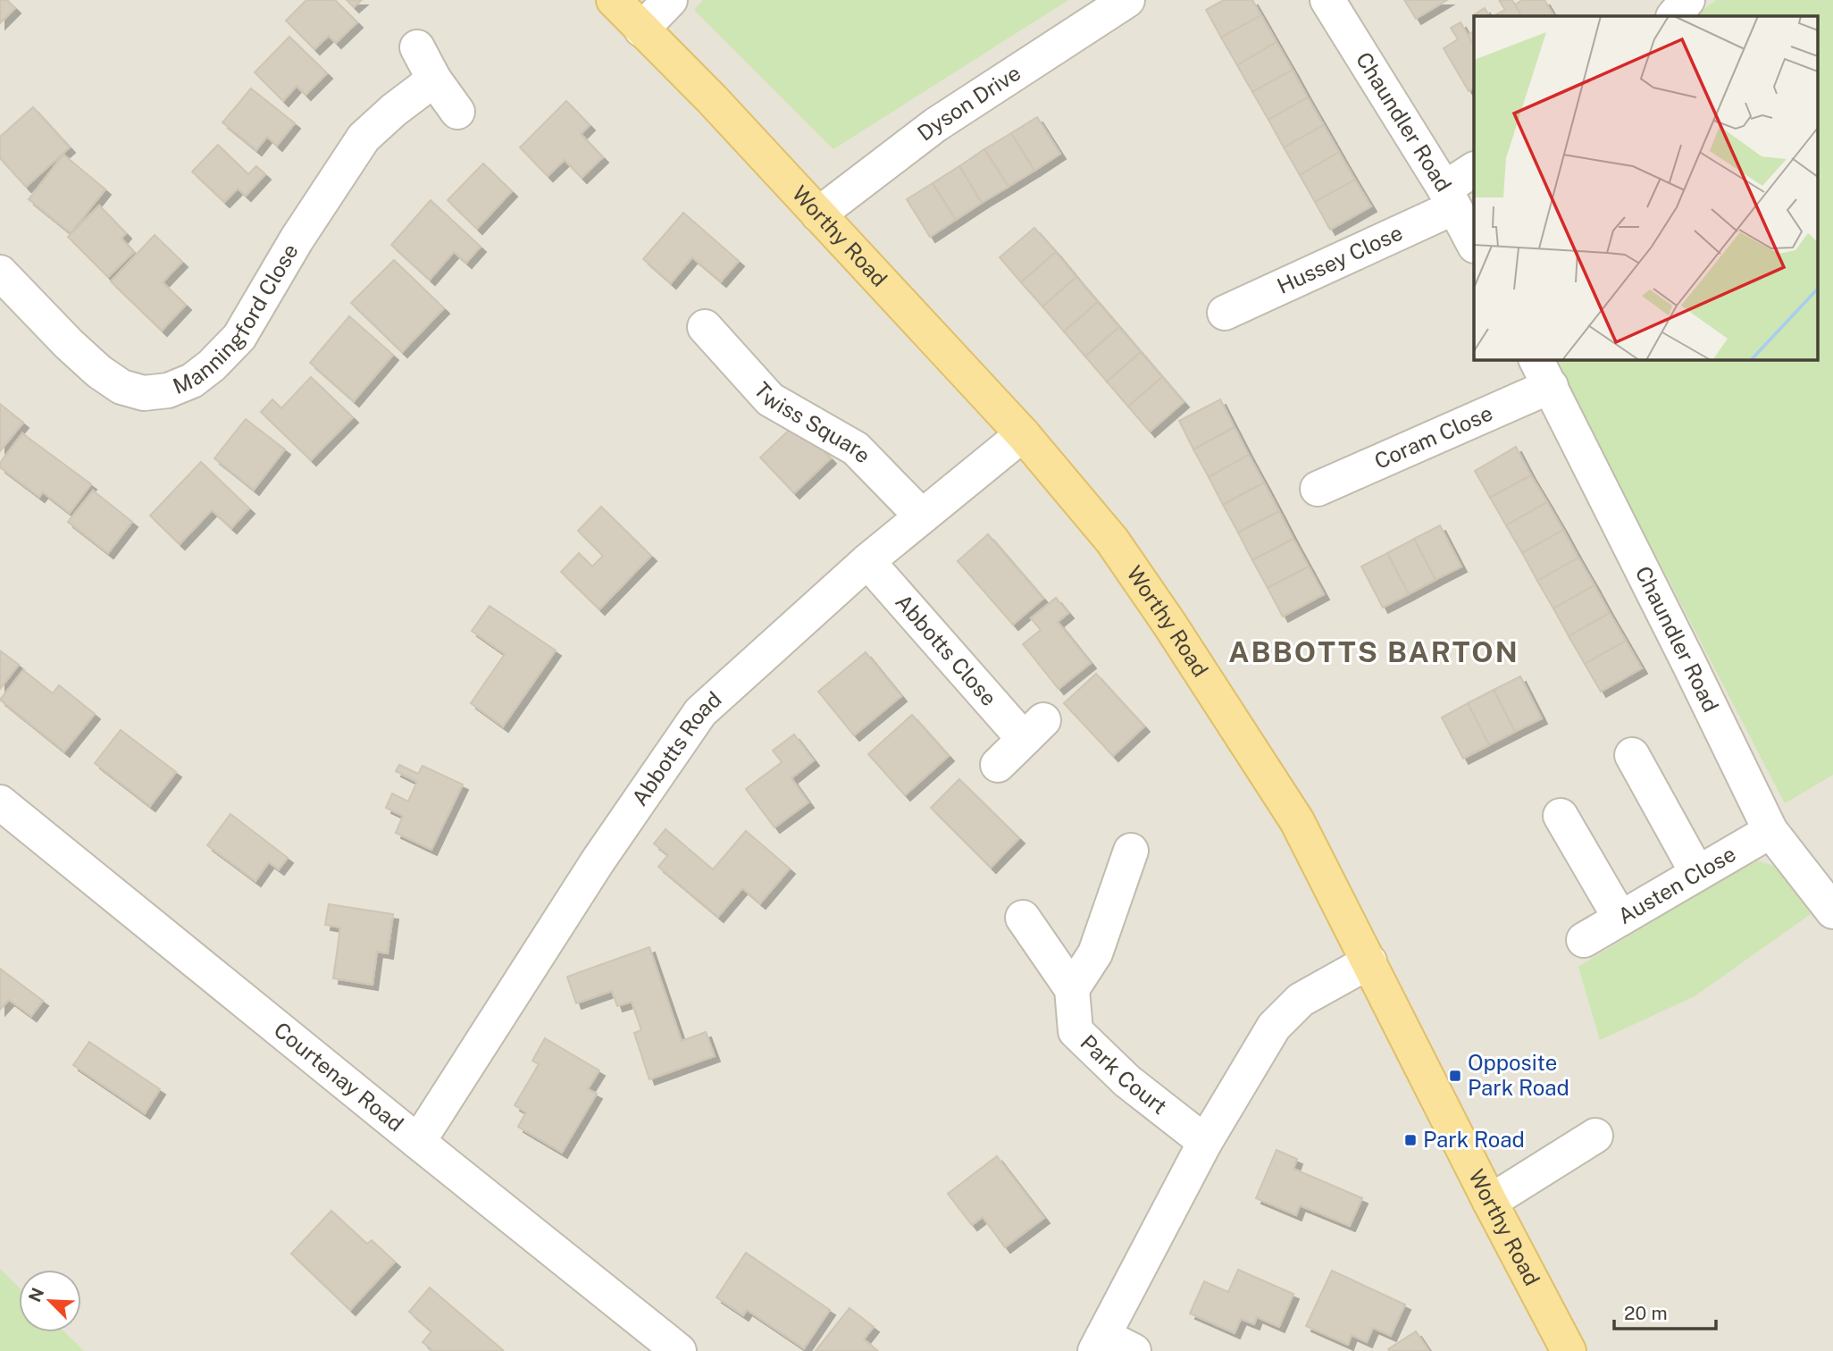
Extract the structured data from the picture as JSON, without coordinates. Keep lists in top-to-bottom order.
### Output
{
  "streets": {
    "main road": ["Worthy Road"],
    "street": [
      "Dyson Drive",
      "Chaundler Road",
      "Hussey Close",
      "Manningford Close",
      "Twiss Square",
      "Coram Close",
      "Abbotts Close",
      "Abbotts Road",
      "Austen Close",
      "Park Court",
      "Courtenay Road"
    ]
  },
  "crossings": [
    ["Dyson Drive", "Worthy Road"],
    ["Chaundler Road", "Hussey Close"],
    ["Chaundler Road", "Coram Close"],
    ["Chaundler Road", "Austen Close"],
    ["Worthy Road", "Abbotts Road"],
    ["Twiss Square", "Abbotts Road"],
    ["Abbotts Close", "Abbotts Road"],
    ["Abbotts Road", "Courtenay Road"]
  ],
  "districts": ["ABBOTTS BARTON"],
  "places": {
    "transit": ["Opposite Park Road", "Park Road"]
  },
  "scale_bar": "20 m",
  "north": "top left"
}
